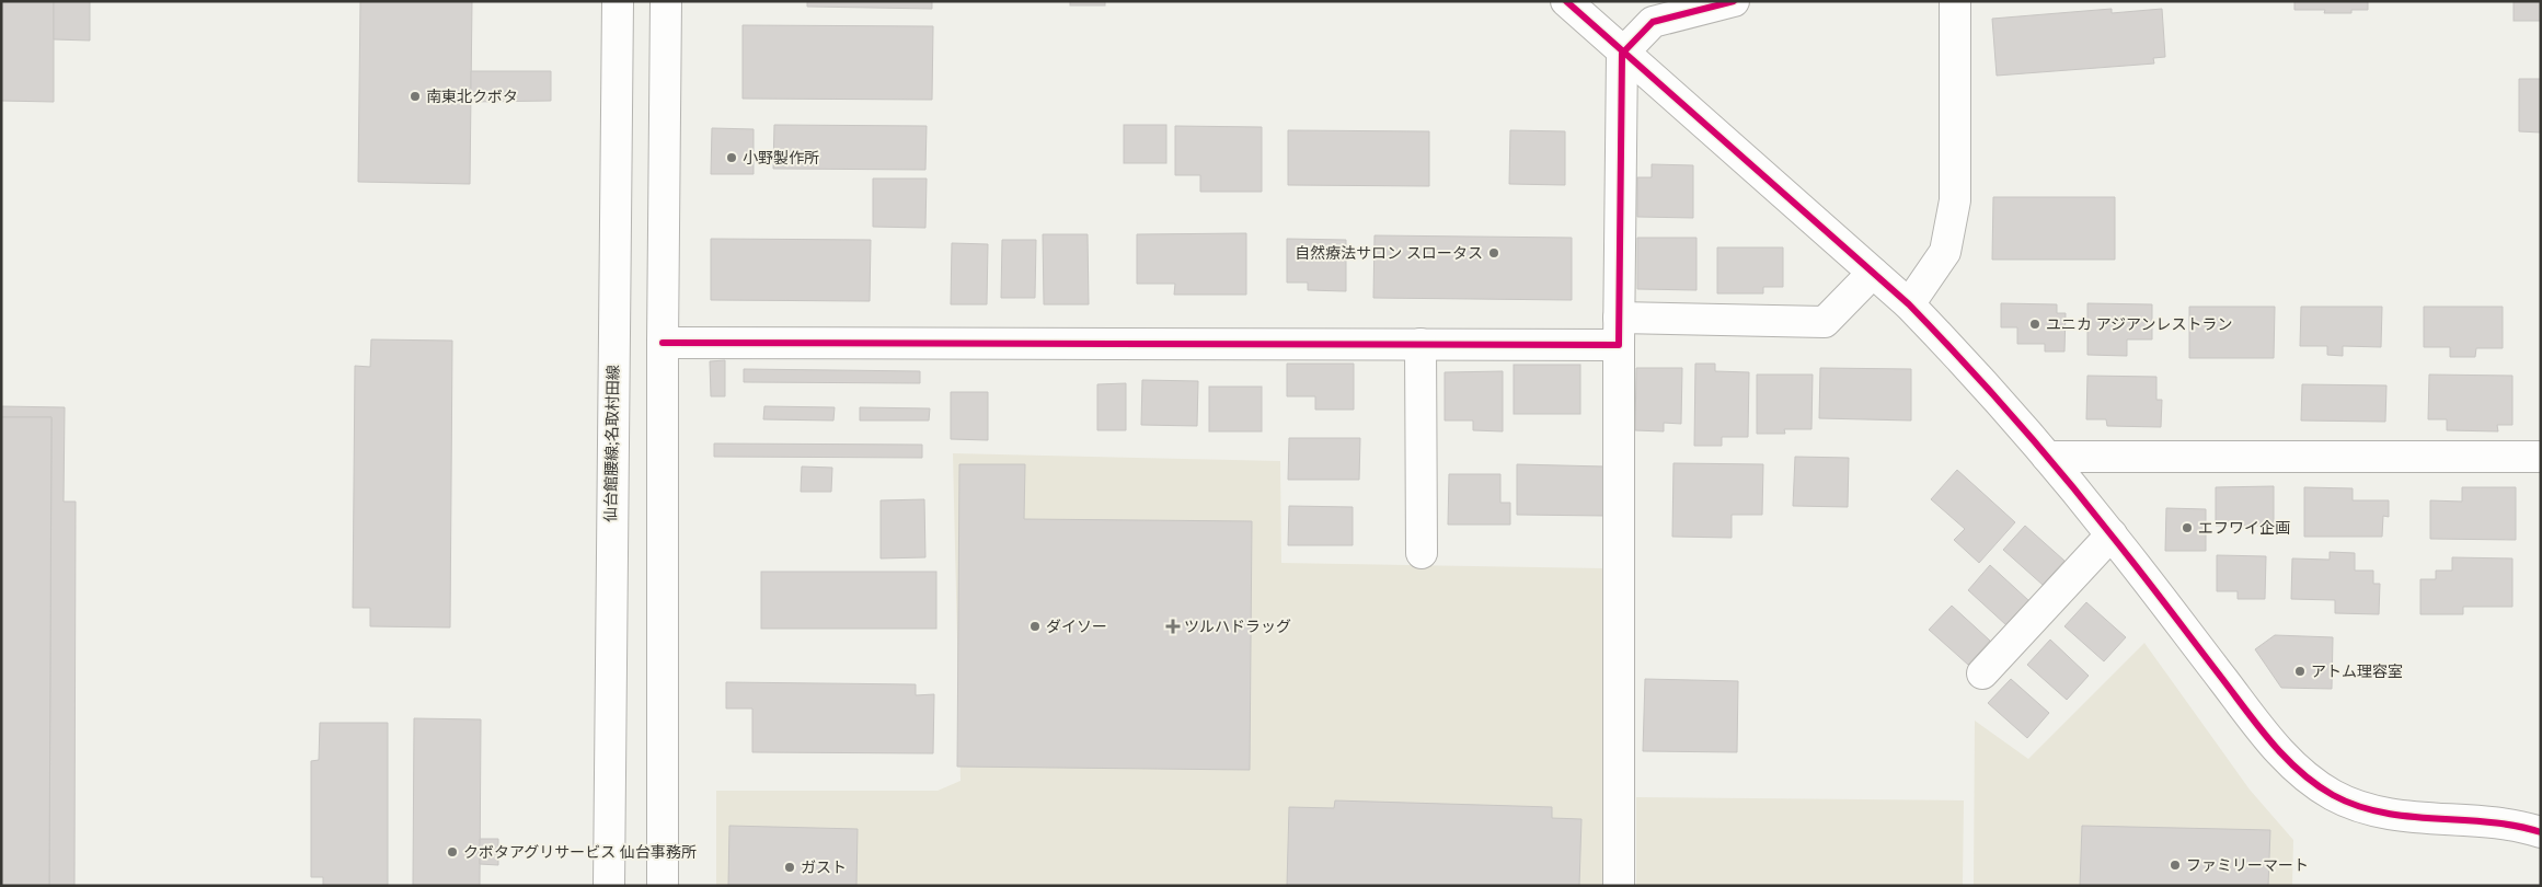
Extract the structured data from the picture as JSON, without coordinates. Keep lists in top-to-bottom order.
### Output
{
  "streets": {
    "street": ["仙台館腰線;名取村田線"]
  },
  "places": {
    "other": [
      "南東北クボタ",
      "小野製作所",
      "自然療法サロン スロータス",
      "ユニカ アジアンレストラン",
      "エフワイ企画",
      "ダイソー",
      "アトム理容室",
      "クボタアグリサービス 仙台事務所",
      "ファミリーマート",
      "ガスト"
    ],
    "health": ["ツルハドラッグ"]
  }
}
